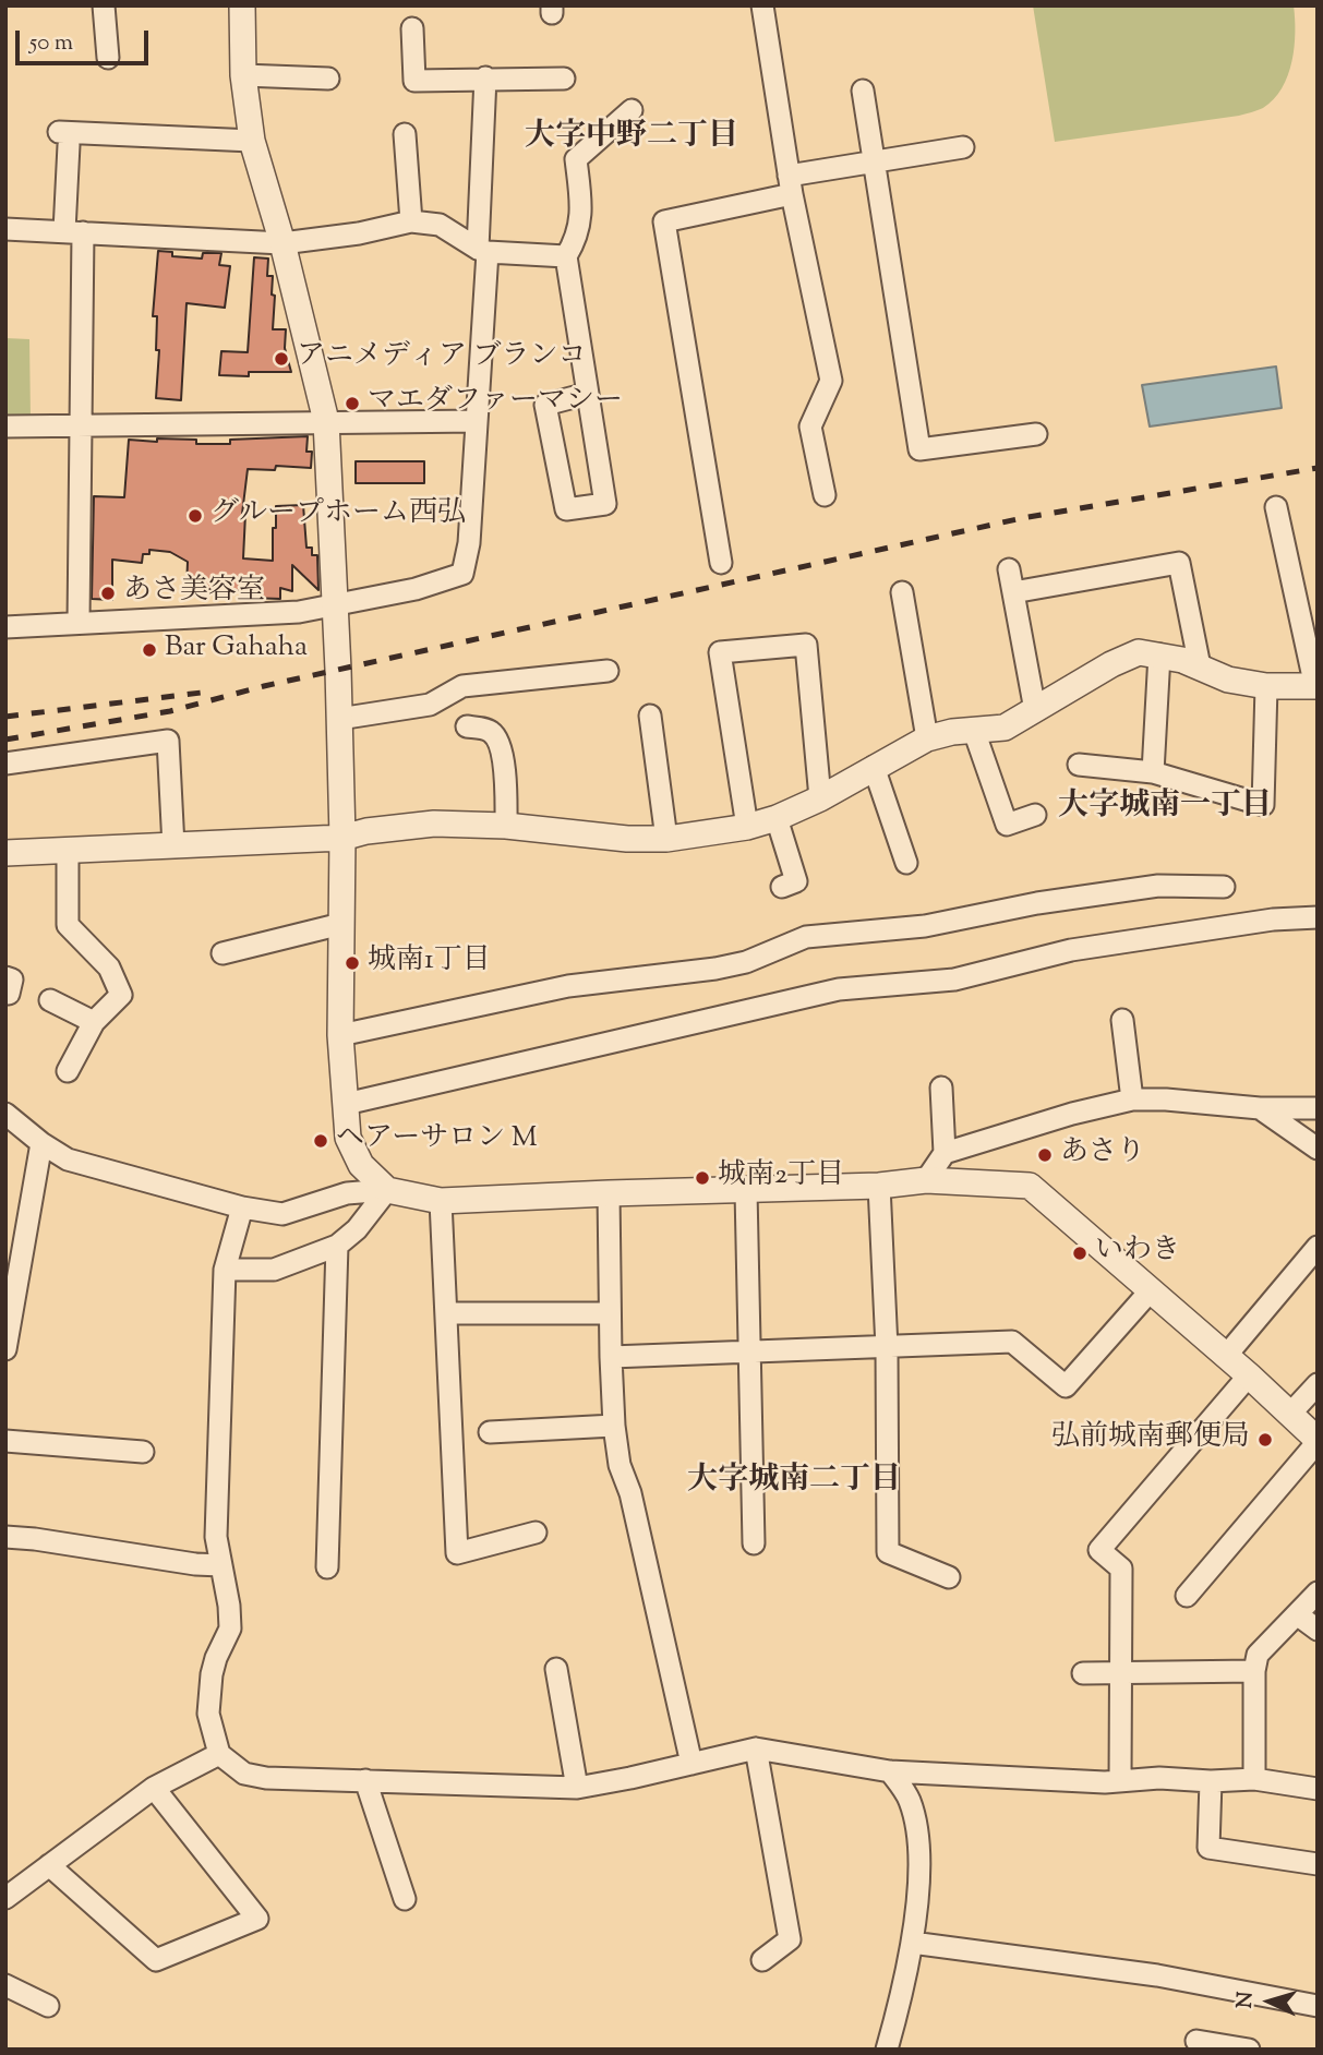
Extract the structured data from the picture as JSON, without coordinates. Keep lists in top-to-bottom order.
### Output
{
  "districts": ["大字中野二丁目", "大字城南一丁目", "大字城南二丁目"],
  "places": [
    "アニメディア ブランコ",
    "マエダファーマシー",
    "グループホーム西弘",
    "あさ美容室",
    "Bar Gahaha",
    "城南1丁目",
    "ヘアーサロン M",
    "あさり",
    "城南2丁目",
    "いわき",
    "弘前城南郵便局"
  ],
  "scale_bar": "50 m",
  "north": "left"
}
